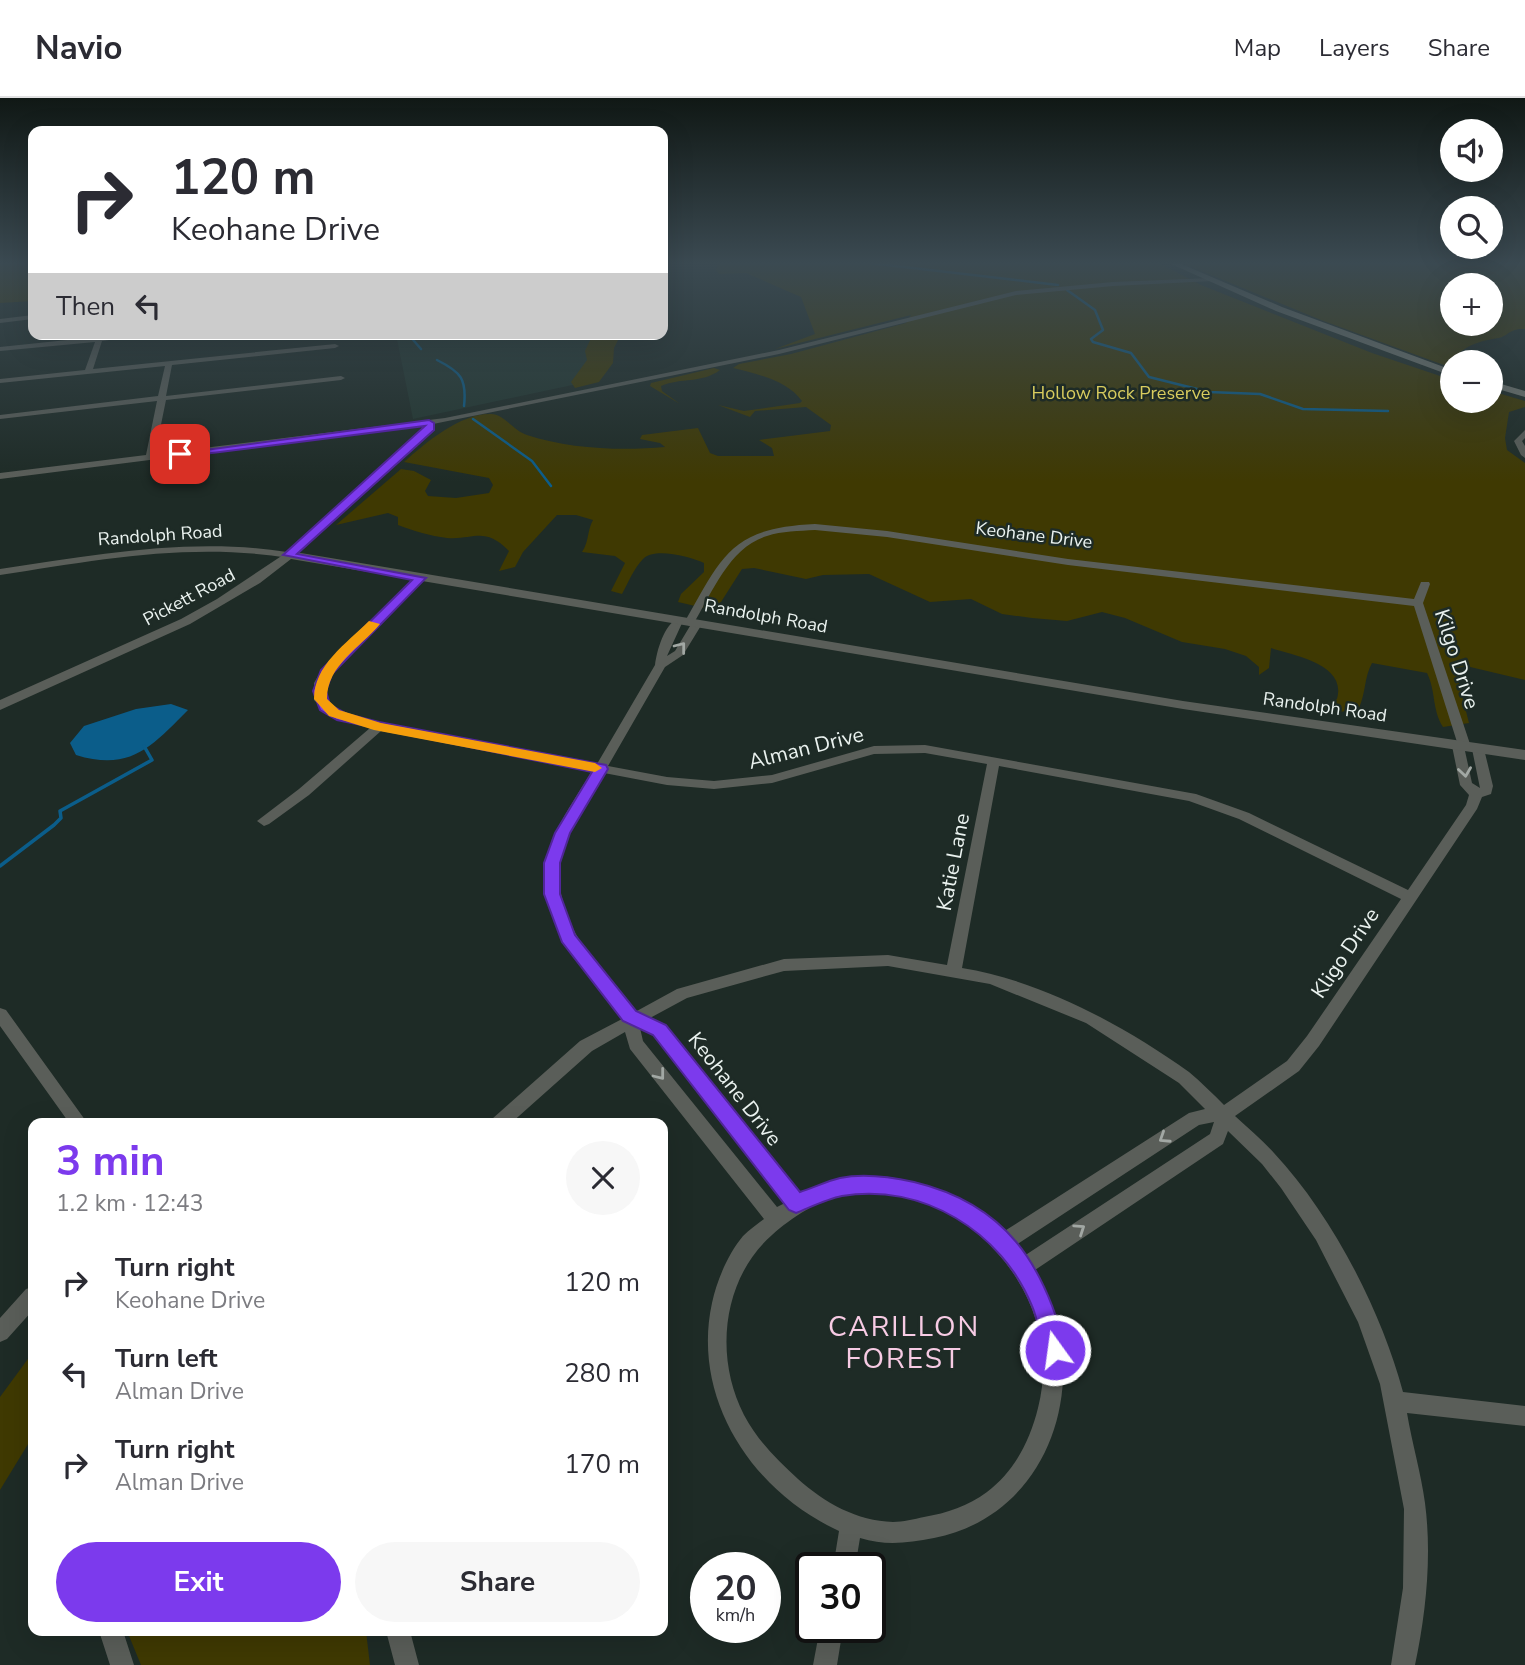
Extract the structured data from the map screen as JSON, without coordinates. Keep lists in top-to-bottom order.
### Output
{
  "streets": {
    "street": [
      "Randolph Road",
      "Keohane Drive",
      "Pickett Road",
      "Kilgo Drive",
      "Alman Drive",
      "Katie Lane",
      "Kligo Drive"
    ]
  },
  "crossings": [
    ["Randolph Road", "Keohane Drive"],
    ["Randolph Road", "Pickett Road"],
    ["Randolph Road", "Kilgo Drive"],
    ["Randolph Road", "Alman Drive"],
    ["Randolph Road", "Kligo Drive"],
    ["Keohane Drive", "Kilgo Drive"],
    ["Keohane Drive", "Alman Drive"],
    ["Kilgo Drive", "Kligo Drive"],
    ["Alman Drive", "Katie Lane"],
    ["Alman Drive", "Kligo Drive"]
  ],
  "districts": ["CARILLON FOREST"],
  "parks": ["Hollow Rock Preserve"],
  "page": {
    "header": "Navio",
    "nav": ["Map", "Layers", "Share"],
    "map_buttons": ["+", "−"],
    "turn": ["120 m", "Keohane Drive"],
    "then": "Then",
    "heading": ["3 min", "1.2 km · 12:43"],
    "list": [
      {
        "name": "Turn right",
        "note": "Keohane Drive",
        "value": "120 m"
      },
      {
        "name": "Turn left",
        "note": "Alman Drive",
        "value": "280 m"
      },
      {
        "name": "Turn right",
        "note": "Alman Drive",
        "value": "170 m"
      }
    ],
    "buttons": ["Exit", "Share"],
    "speed": "20 km/h",
    "limit": "30"
  }
}
